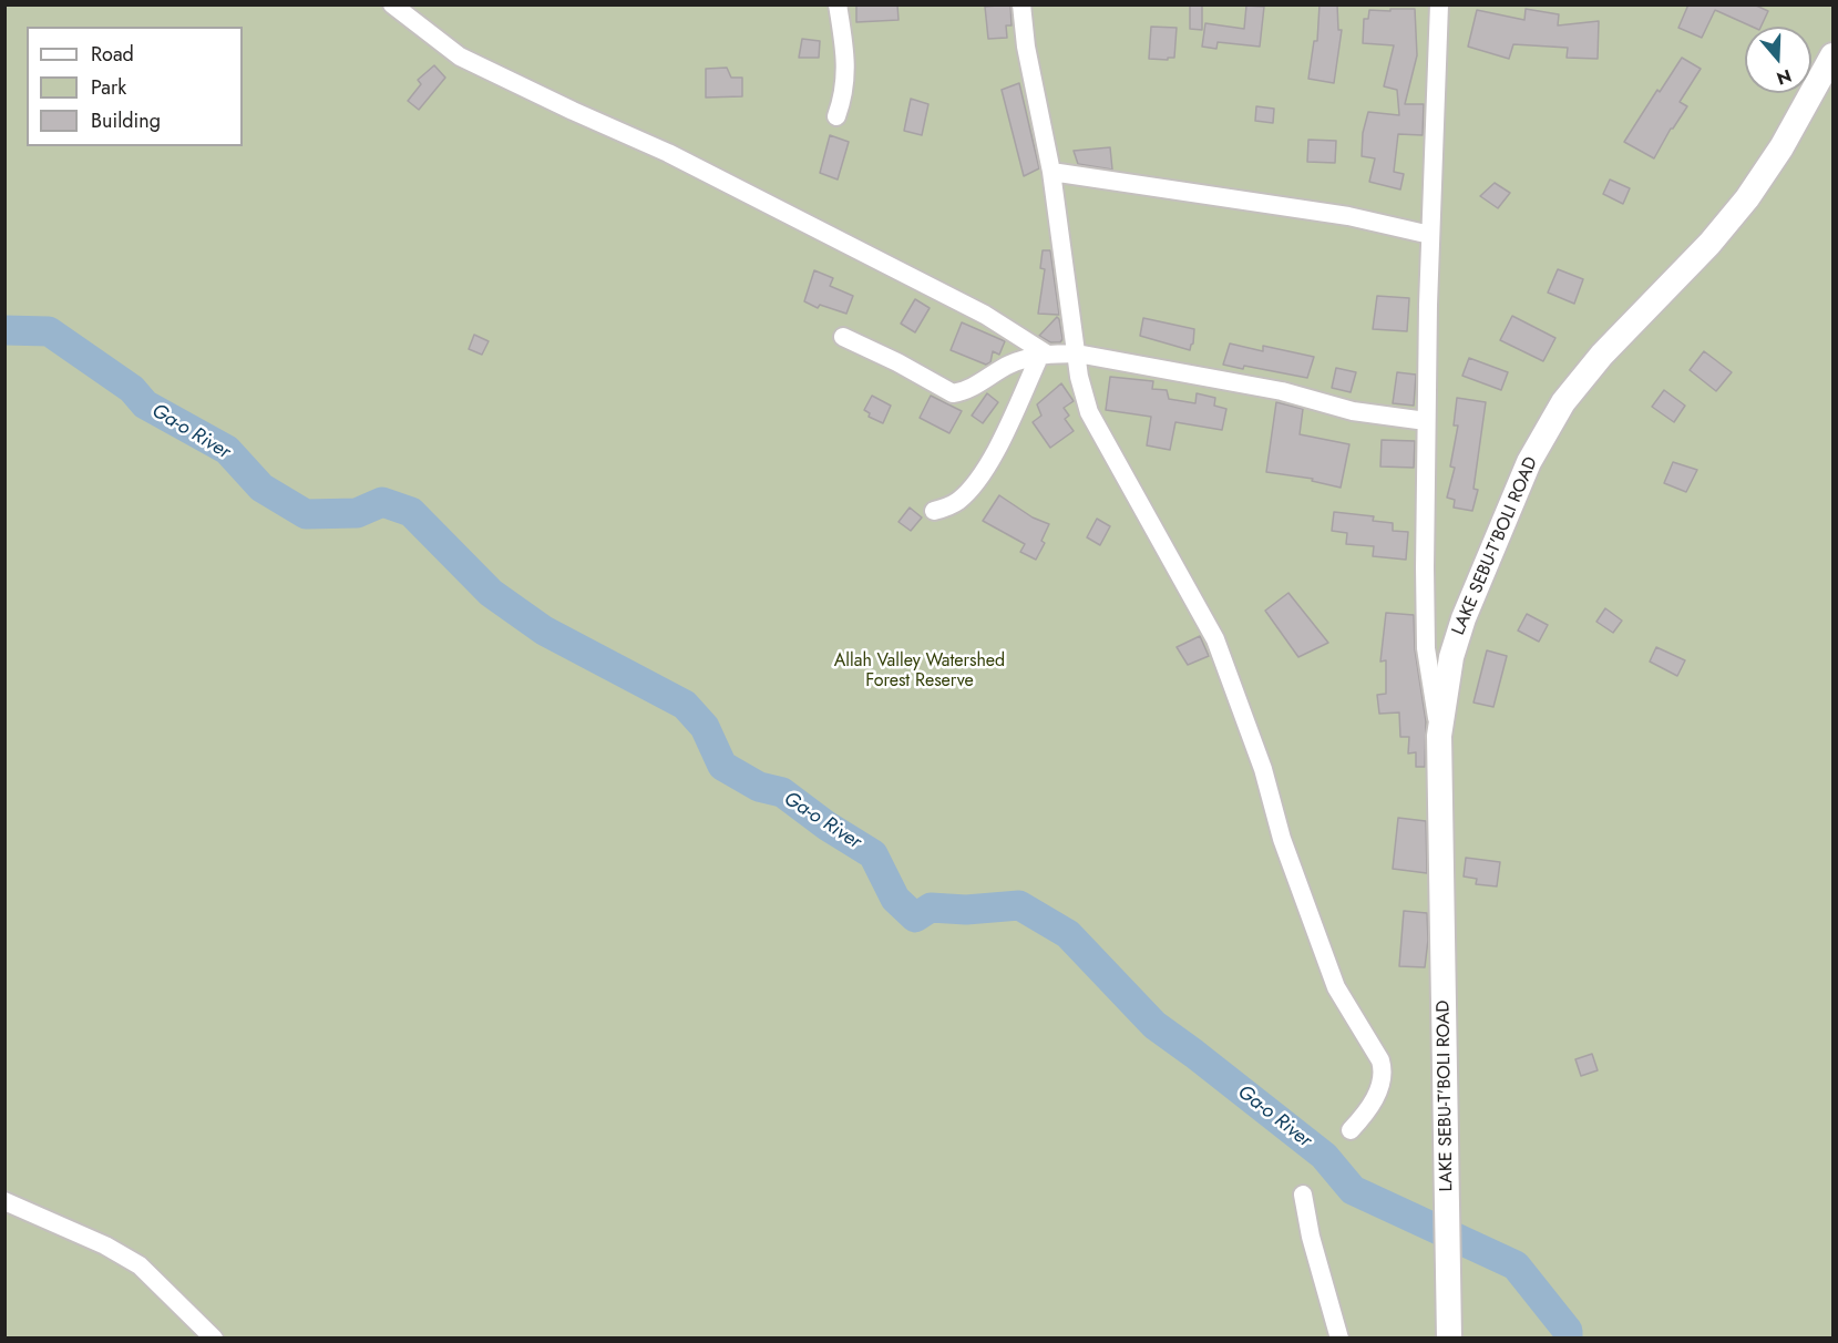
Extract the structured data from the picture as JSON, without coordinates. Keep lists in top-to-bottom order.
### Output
{
  "streets": {
    "main road": ["LAKE SEBU-T'BOLI ROAD"]
  },
  "water": ["Ga-o River"],
  "parks": ["Allah Valley Watershed Forest Reserve"],
  "legend": ["Road", "Park", "Building"],
  "north": "bottom"
}
